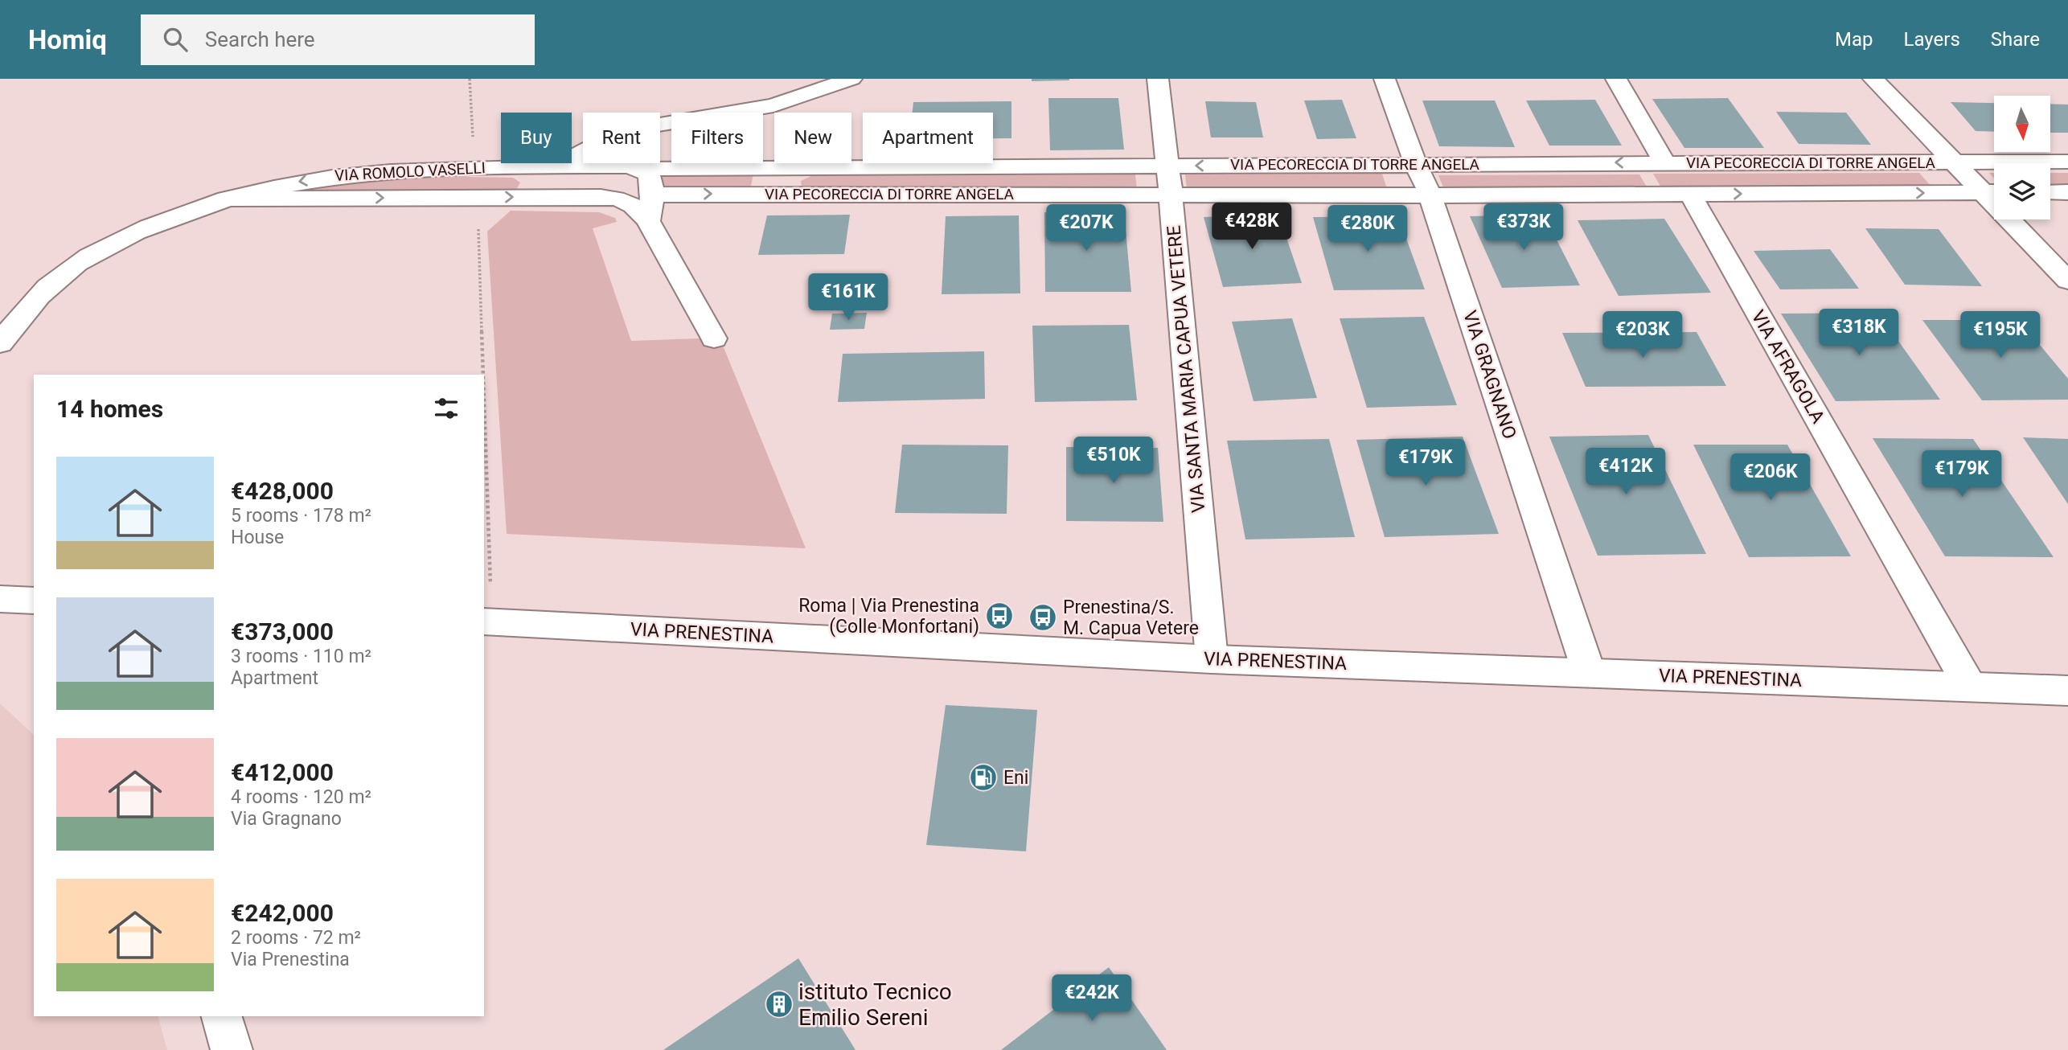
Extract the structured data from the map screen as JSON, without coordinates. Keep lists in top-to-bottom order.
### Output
{
  "streets": {
    "street": [
      "VIA PECORECCIA DI TORRE ANGELA",
      "VIA ROMOLO VASELLI",
      "VIA AFRAGOLA",
      "VIA SANTA MARIA CAPUA VETERE",
      "VIA GRAGNANO",
      "VIA PRENESTINA"
    ]
  },
  "crossings": [
    ["VIA PECORECCIA DI TORRE ANGELA", "VIA ROMOLO VASELLI"],
    ["VIA PECORECCIA DI TORRE ANGELA", "VIA AFRAGOLA"],
    ["VIA PECORECCIA DI TORRE ANGELA", "VIA SANTA MARIA CAPUA VETERE"],
    ["VIA PECORECCIA DI TORRE ANGELA", "VIA GRAGNANO"],
    ["VIA AFRAGOLA", "VIA PRENESTINA"],
    ["VIA SANTA MARIA CAPUA VETERE", "VIA PRENESTINA"],
    ["VIA GRAGNANO", "VIA PRENESTINA"]
  ],
  "places": {
    "bus stop": ["Roma | Via Prenestina (Colle Monfortani)", "Prenestina/S. M. Capua Vetere"],
    "fuel station": ["Eni"],
    "building": ["istituto Tecnico Emilio Sereni"]
  },
  "north": "bottom",
  "page": {
    "header": "Homiq",
    "search": "Search here",
    "nav": ["Map", "Layers", "Share"],
    "chip": [
      "Buy",
      "Rent",
      "Filters",
      "New",
      "Apartment"
    ],
    "price": [
      "€428K",
      "€373K",
      "€207K",
      "€280K",
      "€161K",
      "€318K",
      "€203K",
      "€195K",
      "€510K",
      "€179K",
      "€412K",
      "€179K",
      "€206K",
      "€242K"
    ],
    "heading": "14 homes",
    "list": [
      {
        "name": "€428,000",
        "note": "5 rooms · 178 m² · House"
      },
      {
        "name": "€373,000",
        "note": "3 rooms · 110 m² · Apartment"
      },
      {
        "name": "€412,000",
        "note": "4 rooms · 120 m² · Via Gragnano"
      },
      {
        "name": "€242,000",
        "note": "2 rooms · 72 m² · Via Prenestina"
      }
    ]
  }
}
